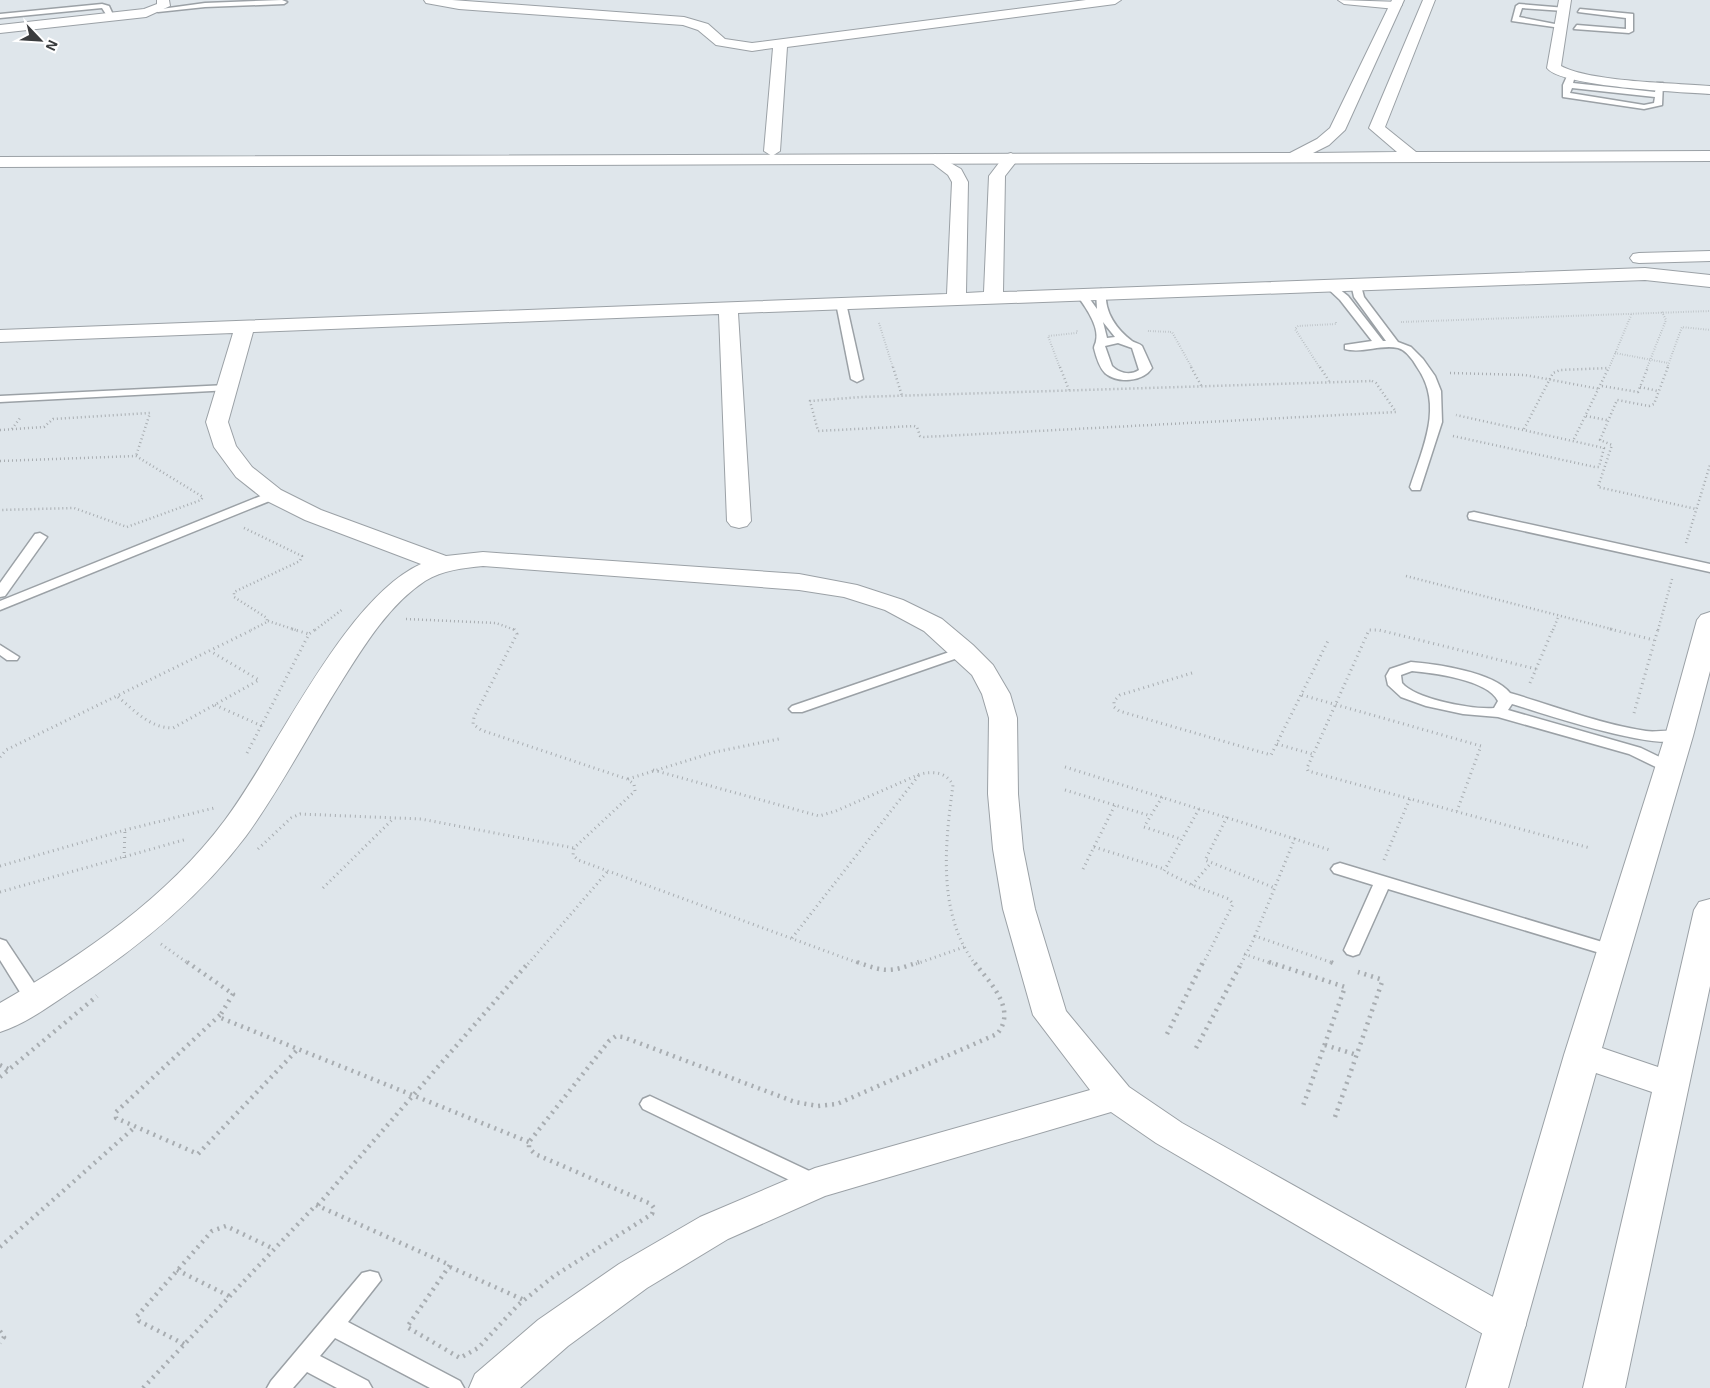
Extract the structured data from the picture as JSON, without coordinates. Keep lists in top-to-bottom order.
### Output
{
  "north": "bottom right"
}
